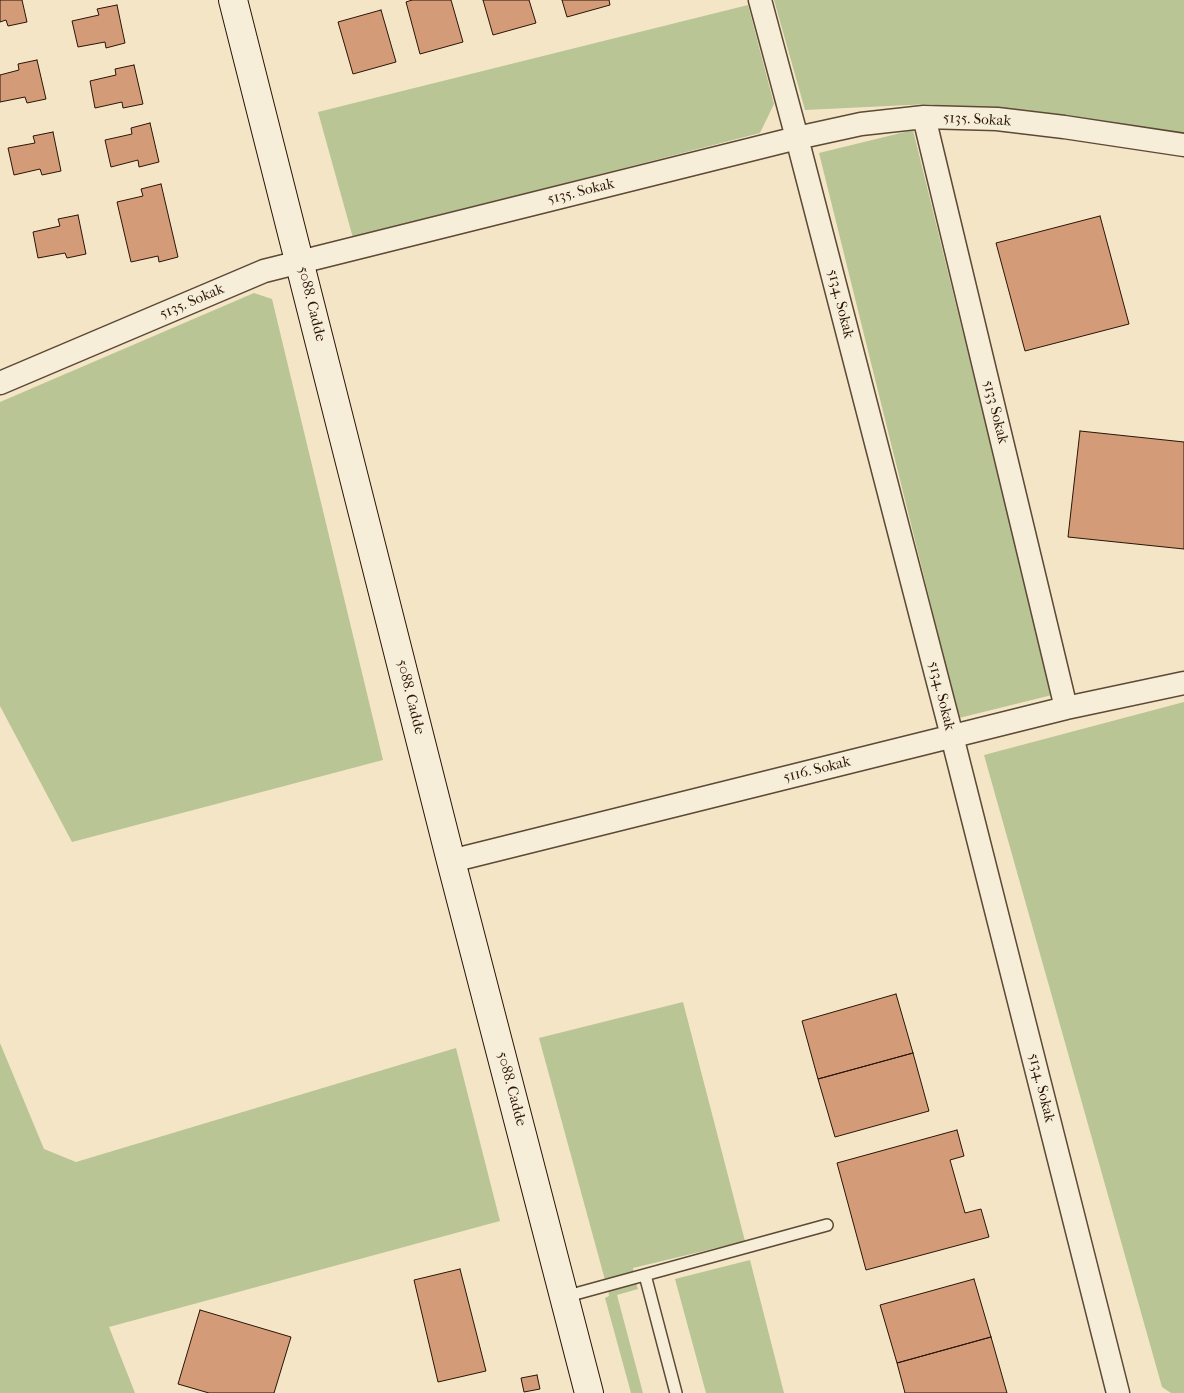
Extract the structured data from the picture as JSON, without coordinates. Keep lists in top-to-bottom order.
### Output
{
  "streets": {
    "street": [
      "5135. Sokak",
      "5088. Cadde",
      "5134. Sokak",
      "5133 Sokak",
      "5116. Sokak"
    ]
  },
  "crossings": [
    ["5135. Sokak", "5088. Cadde"],
    ["5135. Sokak", "5134. Sokak"],
    ["5135. Sokak", "5133 Sokak"],
    ["5088. Cadde", "5116. Sokak"],
    ["5134. Sokak", "5116. Sokak"],
    ["5133 Sokak", "5116. Sokak"]
  ]
}
